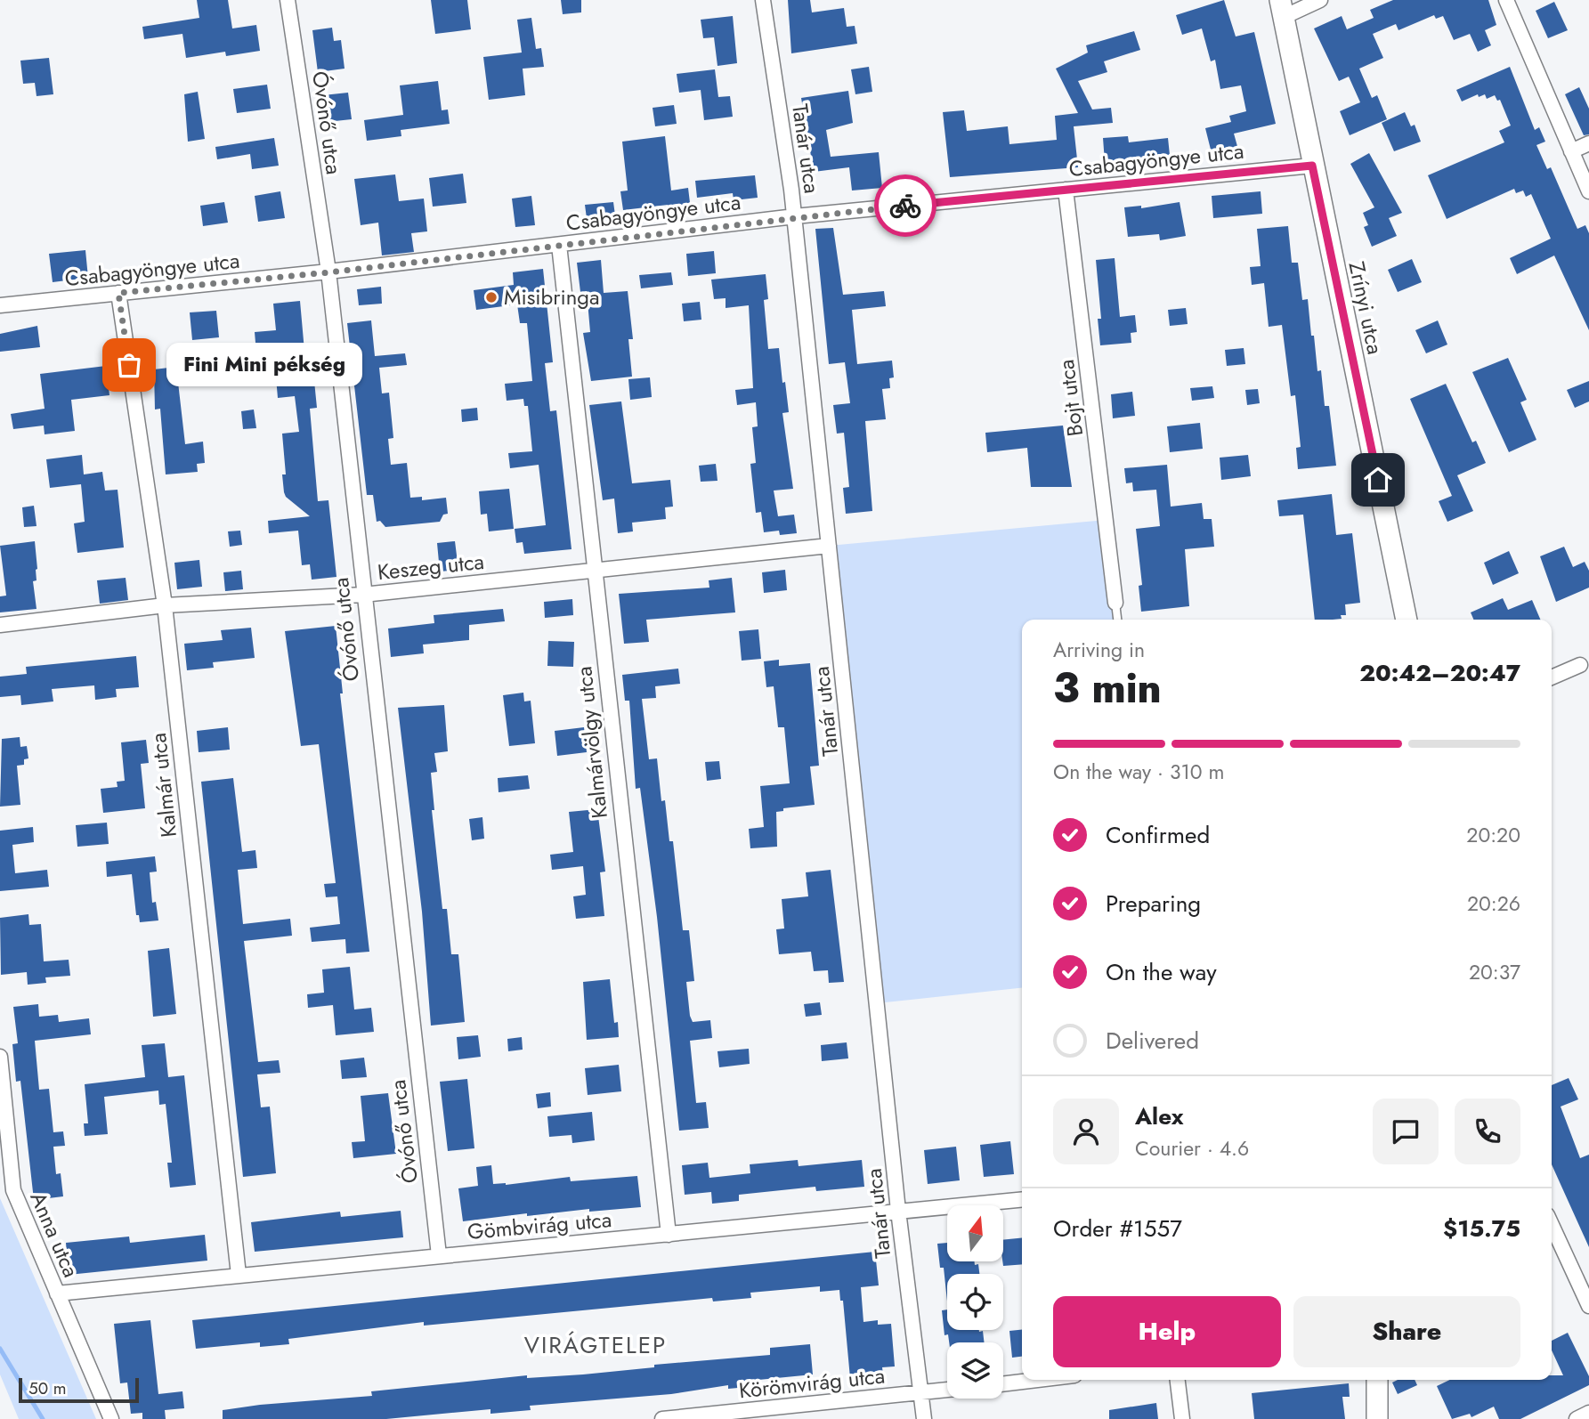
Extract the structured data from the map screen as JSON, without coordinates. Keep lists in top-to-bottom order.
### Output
{
  "streets": {
    "main road": ["Zrínyi utca"],
    "street": [
      "Óvónő utca",
      "Tanár utca",
      "Csabagyöngye utca",
      "Bojt utca",
      "Keszeg utca",
      "Kalmárvölgy utca",
      "Kalmár utca",
      "Gömbvirág utca",
      "Anna utca",
      "Körömvirág utca"
    ]
  },
  "crossings": [
    ["Óvónő utca", "Csabagyöngye utca"],
    ["Óvónő utca", "Keszeg utca"],
    ["Óvónő utca", "Gömbvirág utca"],
    ["Tanár utca", "Csabagyöngye utca"],
    ["Tanár utca", "Keszeg utca"],
    ["Tanár utca", "Gömbvirág utca"],
    ["Tanár utca", "Körömvirág utca"],
    ["Csabagyöngye utca", "Zrínyi utca"],
    ["Csabagyöngye utca", "Bojt utca"],
    ["Csabagyöngye utca", "Kalmárvölgy utca"],
    ["Csabagyöngye utca", "Kalmár utca"],
    ["Keszeg utca", "Kalmárvölgy utca"],
    ["Keszeg utca", "Kalmár utca"],
    ["Kalmárvölgy utca", "Gömbvirág utca"],
    ["Kalmár utca", "Gömbvirág utca"],
    ["Gömbvirág utca", "Anna utca"]
  ],
  "districts": ["VIRÁGTELEP"],
  "places": ["Misibringa", "Fini Mini pékség"],
  "scale_bar": "50 m",
  "north": "top",
  "page": {
    "bubble": "Fini Mini pékség",
    "heading": ["3 min", "Arriving in", "20:42–20:47"],
    "panel": [
      "Alex",
      "Courier · 4.6",
      "Order #1557",
      "$15.75"
    ],
    "bar": "On the way · 310 m",
    "list": [
      ["Confirmed", "20:20"],
      ["Preparing", "20:26"],
      ["On the way", "20:37"],
      "Delivered"
    ],
    "buttons": ["Help", "Share"],
    "scale": "50 m"
  }
}
